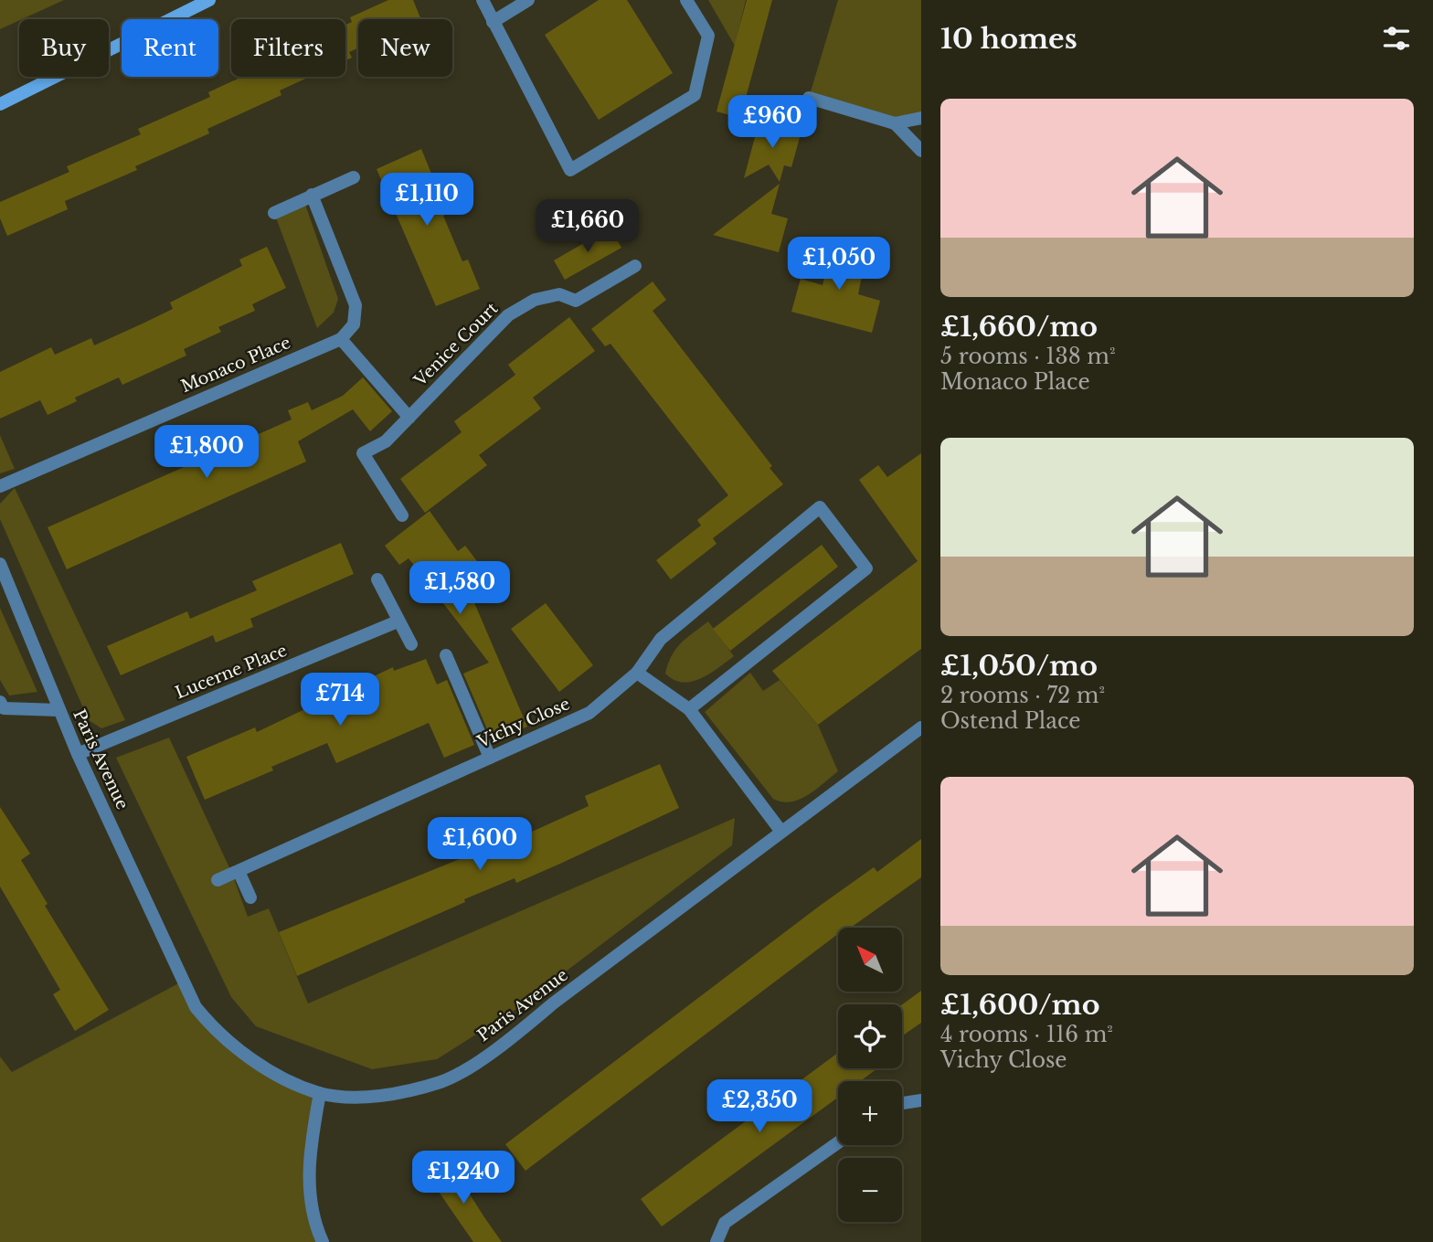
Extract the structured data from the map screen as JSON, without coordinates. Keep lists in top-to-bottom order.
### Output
{
  "streets": {
    "street": [
      "Venice Court",
      "Monaco Place",
      "Lucerne Place",
      "Vichy Close",
      "Paris Avenue"
    ]
  },
  "crossings": [
    ["Lucerne Place", "Paris Avenue"]
  ],
  "north": "top left",
  "page": {
    "heading": "10 homes",
    "chip": [
      "Buy",
      "Rent",
      "Filters",
      "New"
    ],
    "list": [
      {
        "name": "£1,660/mo",
        "note": "5 rooms · 138 m² · Monaco Place"
      },
      {
        "name": "£1,050/mo",
        "note": "2 rooms · 72 m² · Ostend Place"
      },
      {
        "name": "£1,600/mo",
        "note": "4 rooms · 116 m² · Vichy Close"
      }
    ],
    "price": [
      "£960",
      "£1,110",
      "£1,660",
      "£1,050",
      "£1,800",
      "£1,580",
      "£714",
      "£1,600",
      "£2,350",
      "£1,240"
    ],
    "map_buttons": ["+", "−"]
  }
}
